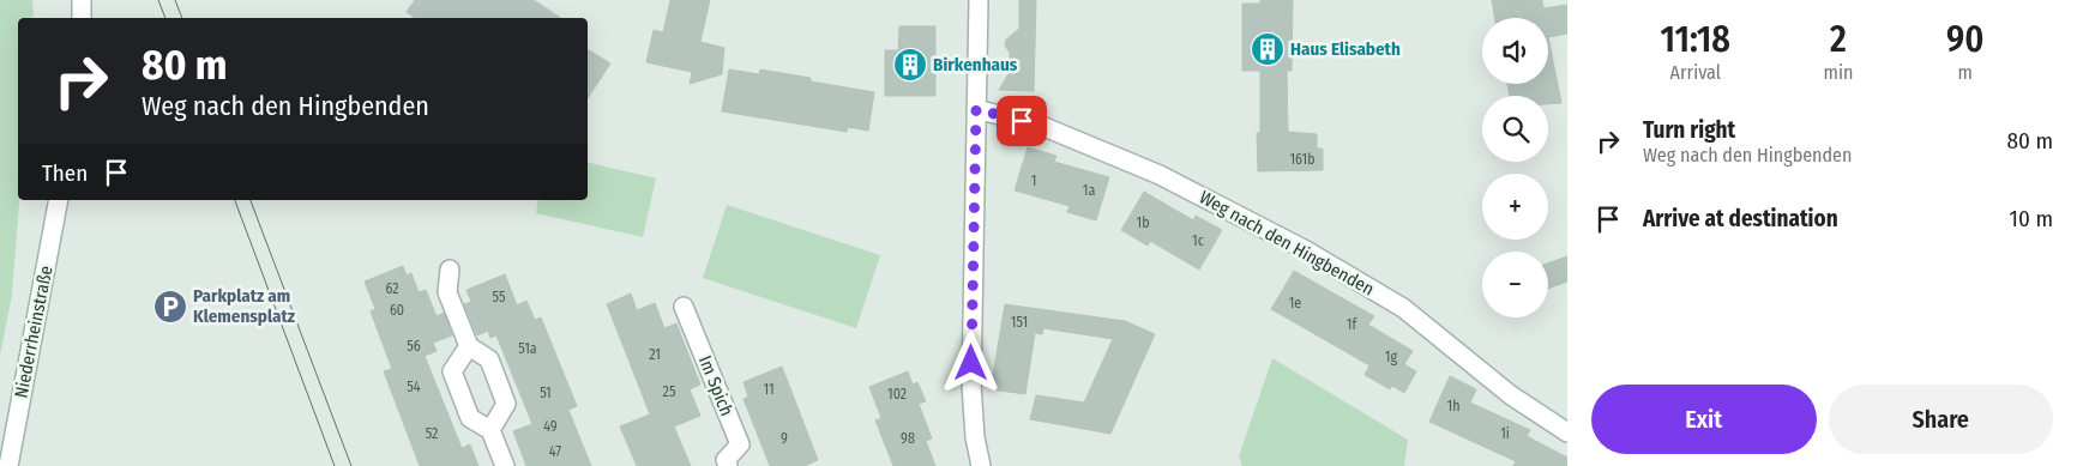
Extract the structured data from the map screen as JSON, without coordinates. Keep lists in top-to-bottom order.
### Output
{
  "streets": {
    "street": ["Weg nach den Hingbenden", "Niederrheinstraße", "Im Spich"]
  },
  "places": {
    "building": ["Haus Elisabeth", "Birkenhaus"],
    "parking": ["Parkplatz am Klemensplatz"]
  },
  "house_numbers": [
    "161b",
    "1",
    "1a",
    "1b",
    "1c",
    "62",
    "55",
    "1e",
    "60",
    "151",
    "1f",
    "56",
    "51a",
    "21",
    "1g",
    "54",
    "11",
    "25",
    "51",
    "102",
    "1h",
    "49",
    "52",
    "1i",
    "9",
    "98",
    "47"
  ],
  "page": {
    "eta": [
      "11:18",
      "Arrival",
      "2",
      "min",
      "90",
      "m"
    ],
    "map_buttons": ["+", "−"],
    "turn": ["80 m", "Weg nach den Hingbenden"],
    "list": [
      {
        "name": "Turn right",
        "note": "Weg nach den Hingbenden",
        "value": "80 m"
      },
      {
        "name": "Arrive at destination",
        "value": "10 m"
      }
    ],
    "then": "Then",
    "buttons": ["Exit", "Share"]
  }
}
